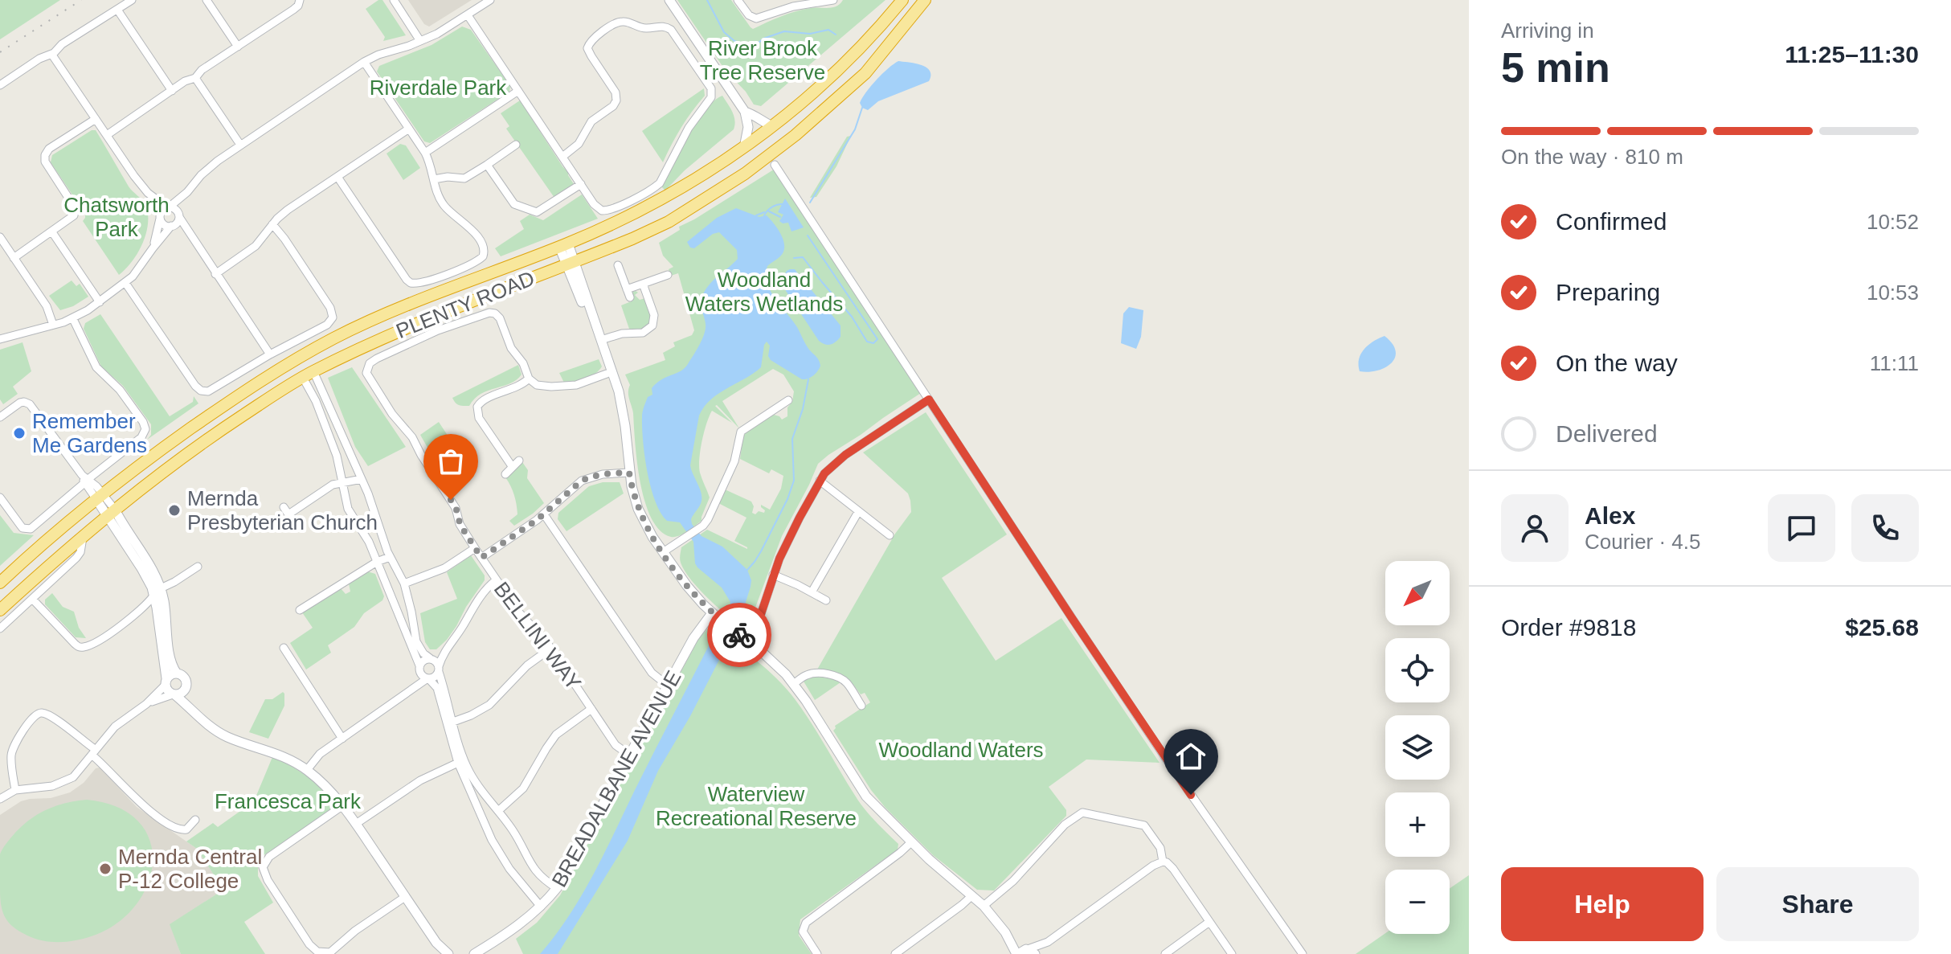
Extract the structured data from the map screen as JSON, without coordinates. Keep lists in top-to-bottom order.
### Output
{
  "streets": {
    "highway": ["PLENTY ROAD"],
    "street": ["BELLINI WAY", "BREADALBANE AVENUE"]
  },
  "crossings": [
    ["BELLINI WAY", "BREADALBANE AVENUE"]
  ],
  "parks": [
    "River Brook Tree Reserve",
    "Riverdale Park",
    "Chatsworth Park",
    "Woodland Waters Wetlands",
    "Woodland Waters",
    "Waterview Recreational Reserve",
    "Francesca Park"
  ],
  "places": ["Remember Me Gardens", "Mernda Presbyterian Church", "Mernda Central P-12 College"],
  "north": "bottom left",
  "page": {
    "heading": ["5 min", "Arriving in", "11:25–11:30"],
    "panel": [
      "Alex",
      "Courier · 4.5",
      "Order #9818",
      "$25.68"
    ],
    "bar": "On the way · 810 m",
    "list": [
      ["Confirmed", "10:52"],
      ["Preparing", "10:53"],
      ["On the way", "11:11"],
      "Delivered"
    ],
    "map_buttons": ["+", "−"],
    "buttons": ["Help", "Share"]
  }
}
